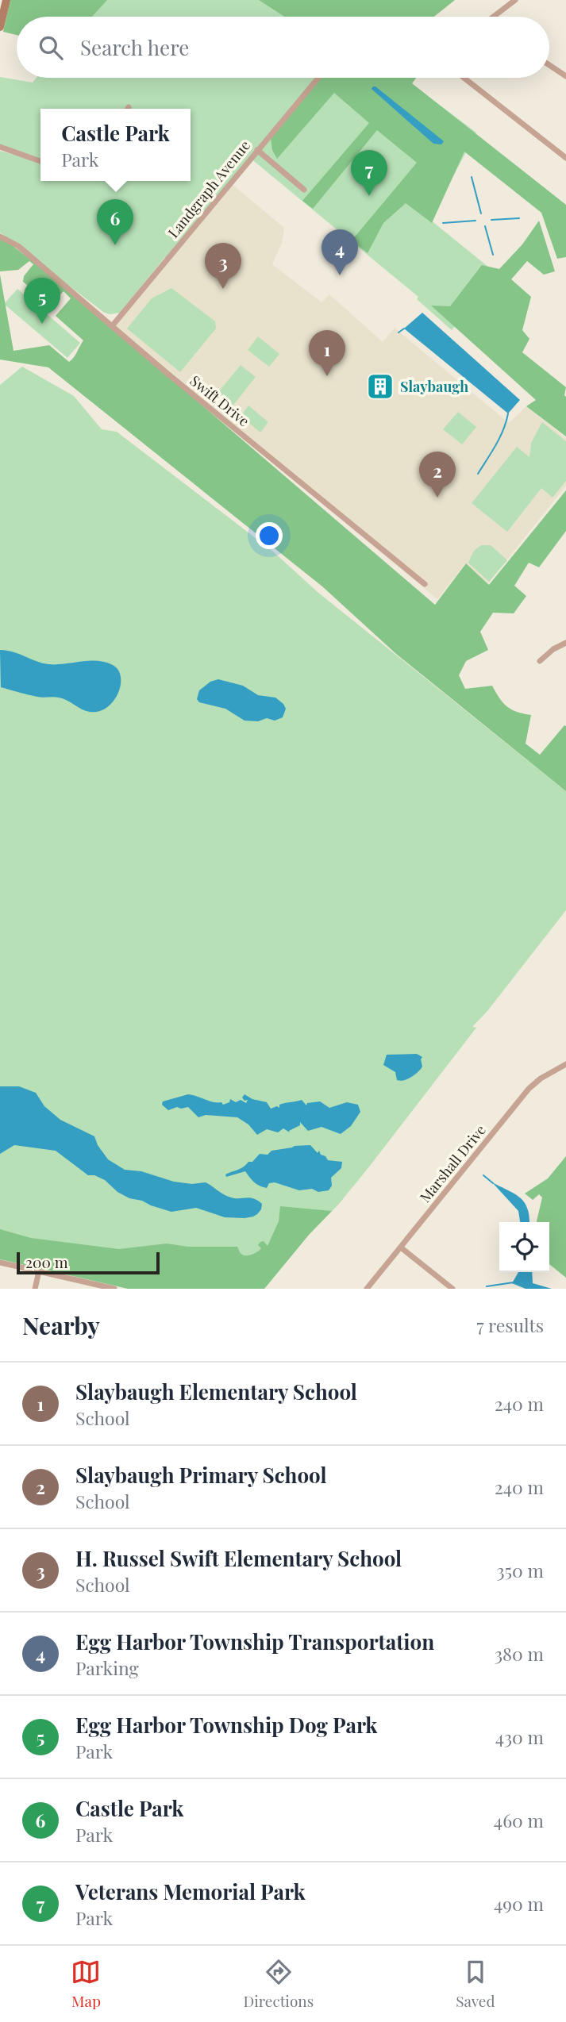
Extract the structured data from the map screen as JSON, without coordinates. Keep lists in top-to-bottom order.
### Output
{
  "streets": {
    "street": ["Landgraph Avenue", "Swift Drive", "Marshall Drive"]
  },
  "crossings": [
    ["Landgraph Avenue", "Swift Drive"]
  ],
  "places": {
    "building": ["Slaybaugh"]
  },
  "scale_bar": "200 m",
  "page": {
    "search": "Search here",
    "popup": ["Castle Park", "Park"],
    "pins": [
      "7",
      "6",
      "4",
      "3",
      "5",
      "1",
      "2"
    ],
    "scale": "200 m",
    "heading": ["Nearby", "7 results"],
    "list": [
      {
        "mark": "1",
        "name": "Slaybaugh Elementary School",
        "note": "School",
        "value": "240 m"
      },
      {
        "mark": "2",
        "name": "Slaybaugh Primary School",
        "note": "School",
        "value": "240 m"
      },
      {
        "mark": "3",
        "name": "H. Russel Swift Elementary School",
        "note": "School",
        "value": "350 m"
      },
      {
        "mark": "4",
        "name": "Egg Harbor Township Transportation",
        "note": "Parking",
        "value": "380 m"
      },
      {
        "mark": "5",
        "name": "Egg Harbor Township Dog Park",
        "note": "Park",
        "value": "430 m"
      },
      {
        "mark": "6",
        "name": "Castle Park",
        "note": "Park",
        "value": "460 m"
      },
      {
        "mark": "7",
        "name": "Veterans Memorial Park",
        "note": "Park",
        "value": "490 m"
      }
    ],
    "nav": ["Map", "Directions", "Saved"]
  }
}
